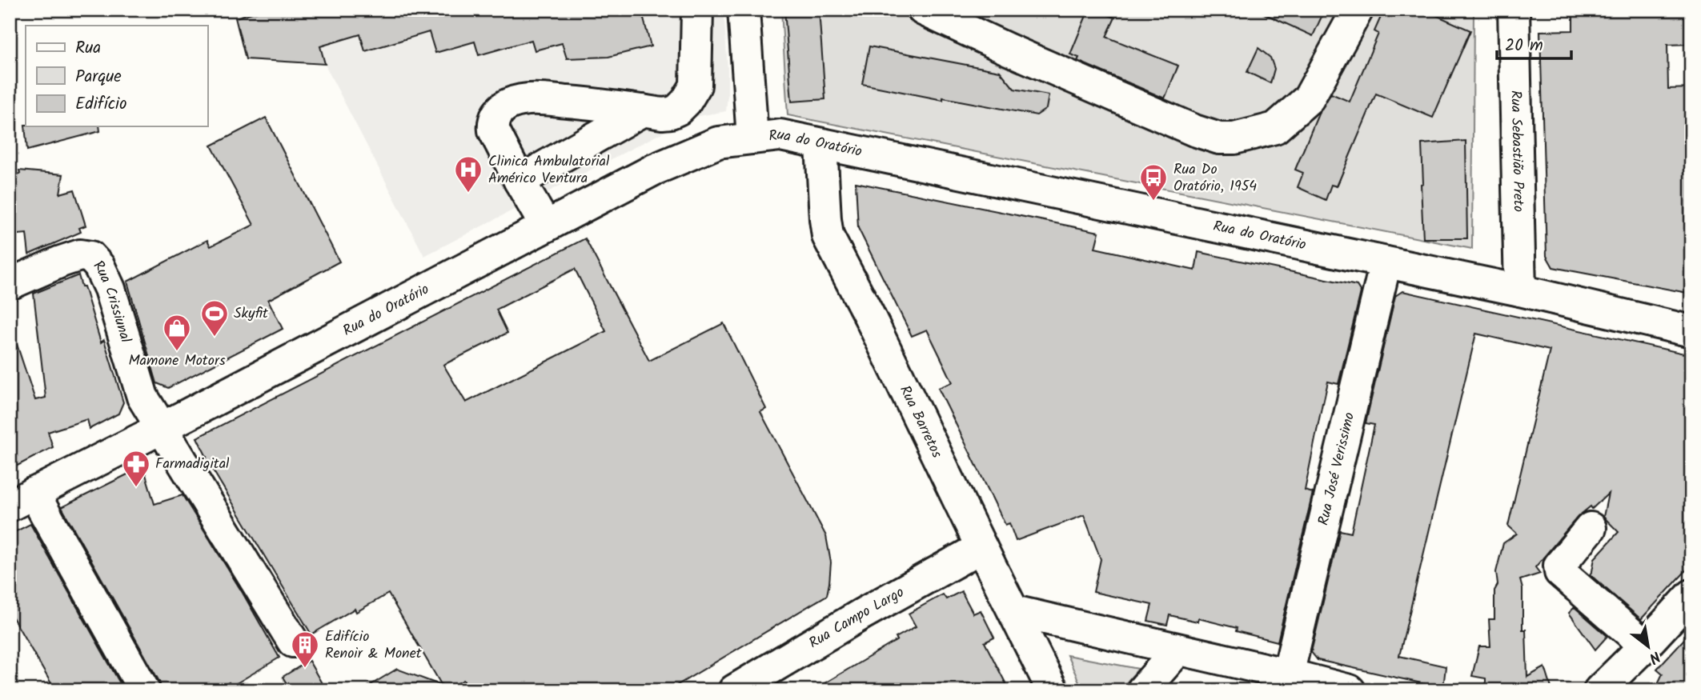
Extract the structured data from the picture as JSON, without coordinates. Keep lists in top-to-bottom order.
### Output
{
  "streets": {
    "street": [
      "Rua do Oratório",
      "Rua Sebastião Preto",
      "Rua Crissiunal",
      "Rua Barretos",
      "Rua José Verissimo",
      "Rua Campo Largo"
    ]
  },
  "crossings": [
    ["Rua do Oratório", "Rua Sebastião Preto"],
    ["Rua do Oratório", "Rua Crissiunal"],
    ["Rua do Oratório", "Rua Barretos"],
    ["Rua do Oratório", "Rua José Verissimo"],
    ["Rua Barretos", "Rua Campo Largo"]
  ],
  "places": {
    "hospital": ["Clinica Ambulatorial Américo Ventura"],
    "bus stop": ["Rua Do Oratório, 1954"],
    "sports": ["Skyfit"],
    "shop": ["Mamone Motors"],
    "pharmacy": ["Farmadigital"],
    "building": ["Edifício Renoir & Monet"]
  },
  "legend": ["Rua", "Parque", "Edifício"],
  "scale_bar": "20 m",
  "north": "bottom right"
}
